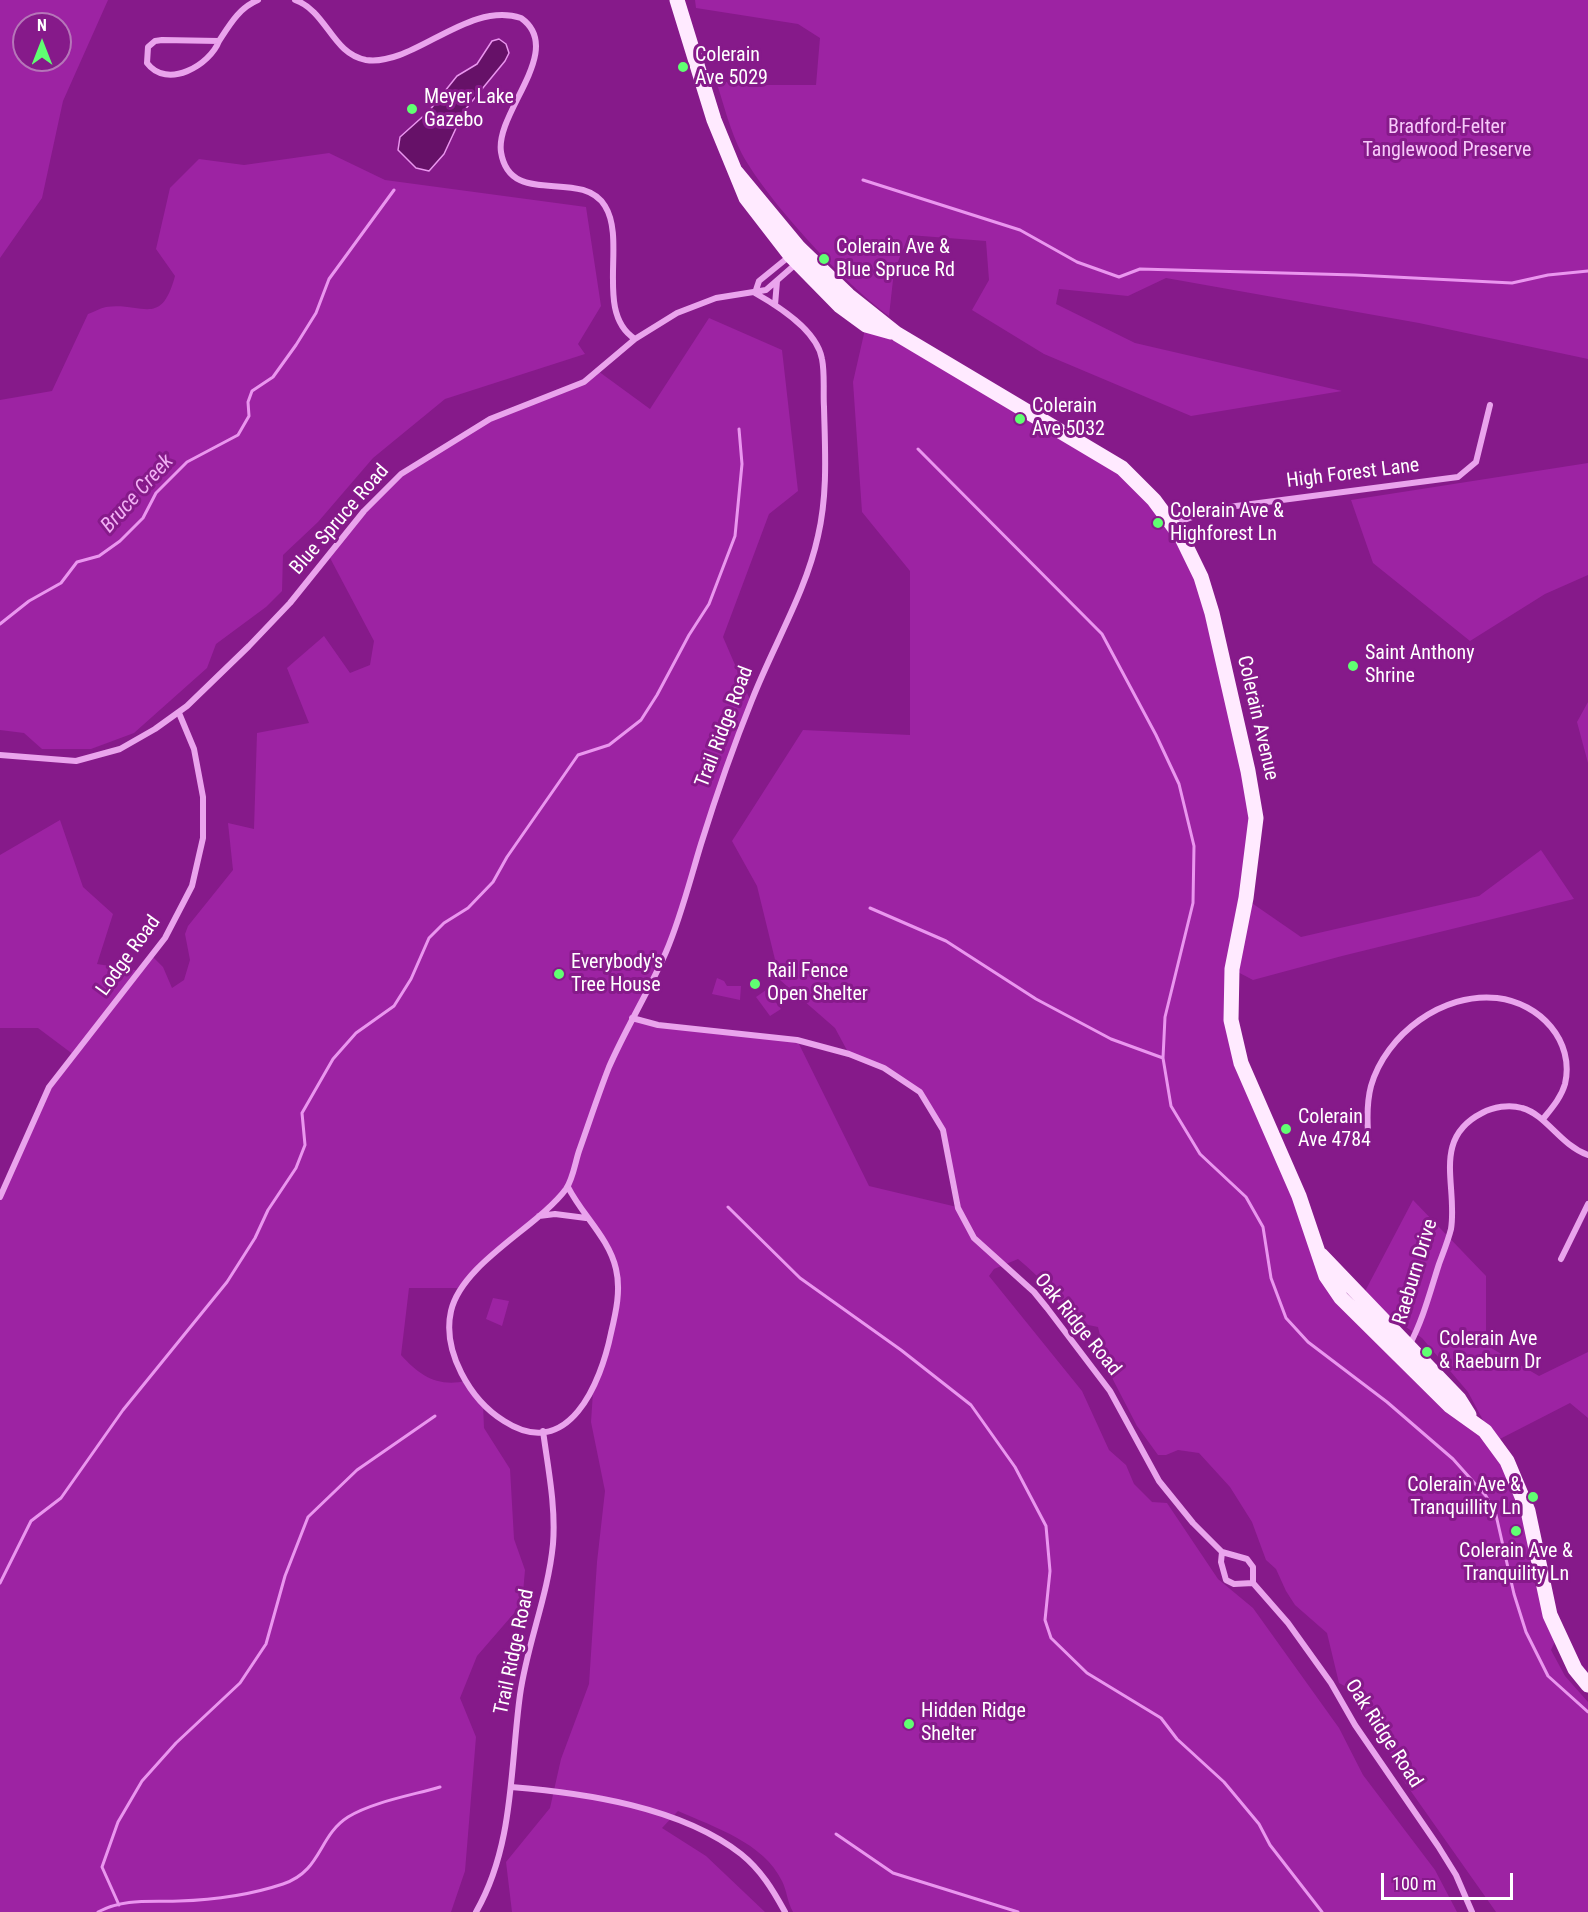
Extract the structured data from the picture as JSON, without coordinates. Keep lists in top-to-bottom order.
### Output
{
  "streets": {
    "main road": ["Colerain Avenue"],
    "street": [
      "High Forest Lane",
      "Blue Spruce Road",
      "Trail Ridge Road",
      "Lodge Road",
      "Raeburn Drive",
      "Oak Ridge Road"
    ]
  },
  "crossings": [
    ["High Forest Lane", "Colerain Avenue"],
    ["Blue Spruce Road", "Colerain Avenue"],
    ["Blue Spruce Road", "Trail Ridge Road"],
    ["Blue Spruce Road", "Lodge Road"],
    ["Colerain Avenue", "Raeburn Drive"],
    ["Trail Ridge Road", "Oak Ridge Road"]
  ],
  "water": ["Bruce Creek"],
  "parks": ["Bradford-Felter Tanglewood Preserve"],
  "places": [
    "Colerain Ave 5029",
    "Meyer Lake Gazebo",
    "Colerain Ave & Blue Spruce Rd",
    "Colerain Ave 5032",
    "Colerain Ave & Highforest Ln",
    "Saint Anthony Shrine",
    "Everybody's Tree House",
    "Rail Fence Open Shelter",
    "Colerain Ave 4784",
    "Colerain Ave & Raeburn Dr",
    "Colerain Ave & Tranquillity Ln",
    "Colerain Ave & Tranquility Ln",
    "Hidden Ridge Shelter"
  ],
  "scale_bar": "100 m",
  "north": "top"
}
